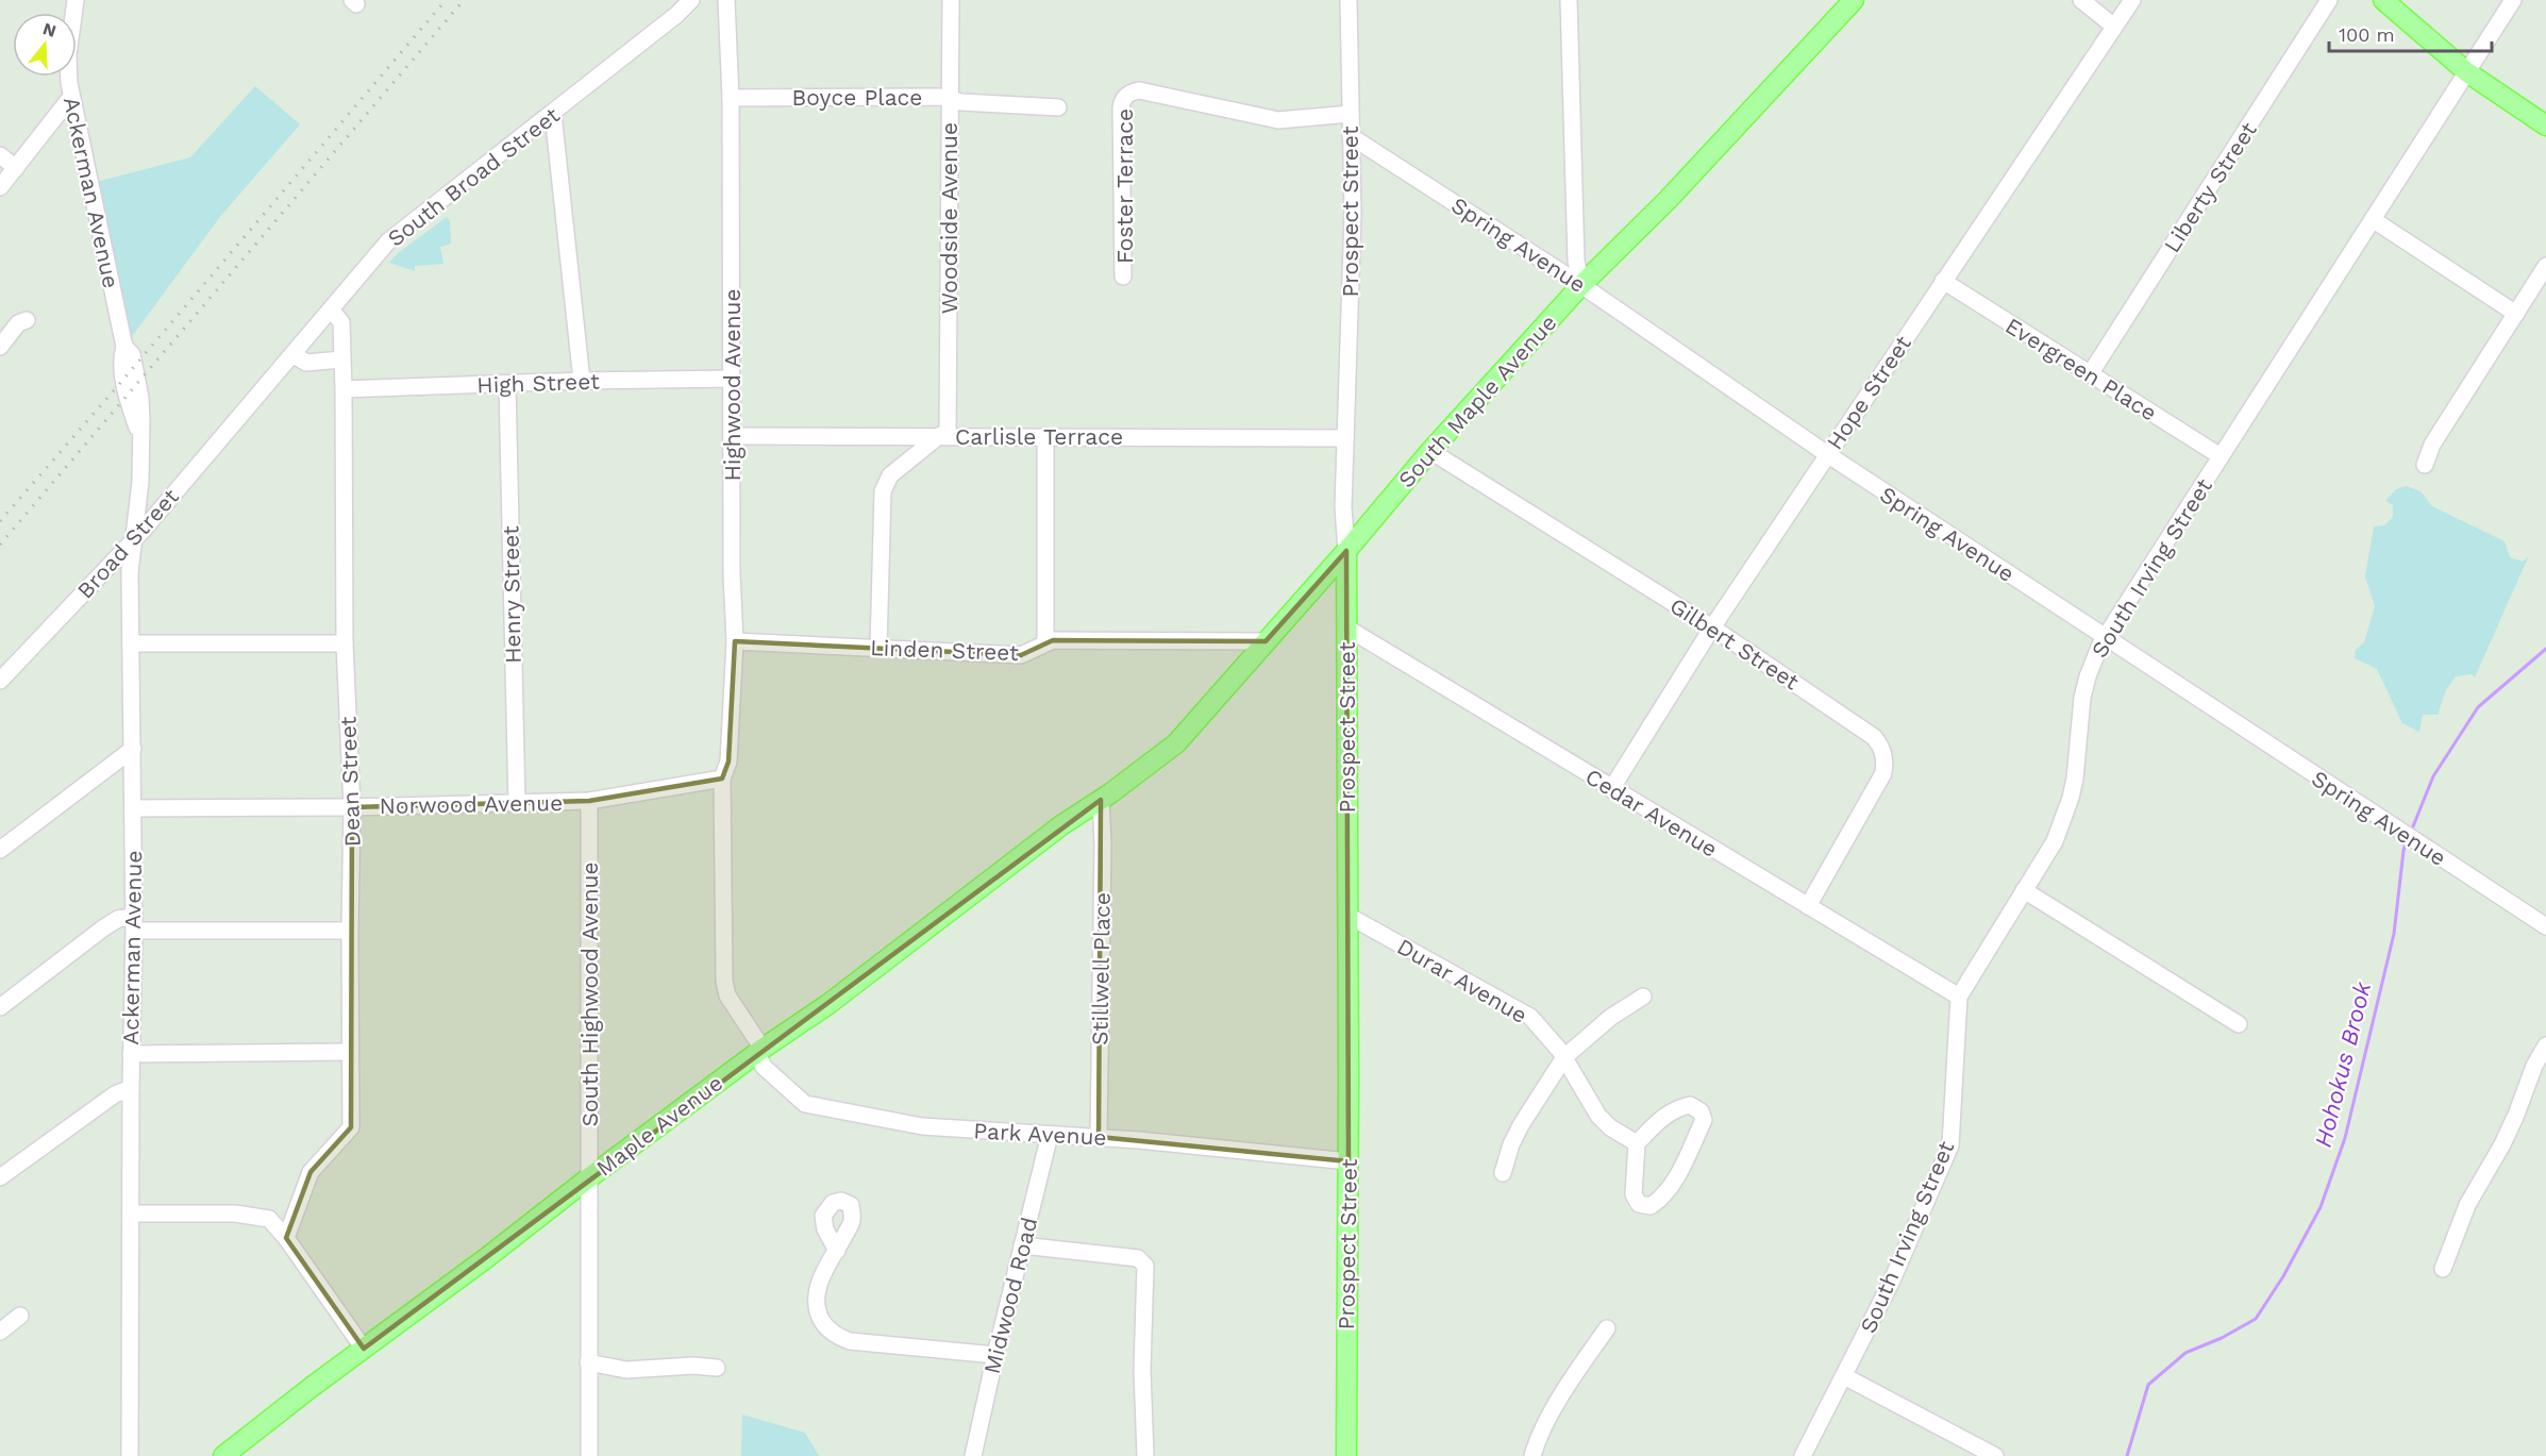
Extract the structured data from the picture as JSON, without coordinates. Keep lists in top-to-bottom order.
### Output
{
  "streets": {
    "main road": ["Prospect Street", "South Maple Avenue", "Maple Avenue"],
    "street": [
      "Boyce Place",
      "South Broad Street",
      "Foster Terrace",
      "Liberty Street",
      "Ackerman Avenue",
      "Woodside Avenue",
      "Spring Avenue",
      "Evergreen Place",
      "High Street",
      "Highwood Avenue",
      "Hope Street",
      "Carlisle Terrace",
      "Broad Street",
      "South Irving Street",
      "Henry Street",
      "Gilbert Street",
      "Linden Street",
      "Dean Street",
      "Norwood Avenue",
      "Cedar Avenue",
      "Stillwell Place",
      "Durar Avenue",
      "South Highwood Avenue",
      "Park Avenue",
      "Midwood Road"
    ]
  },
  "crossings": [
    ["Boyce Place", "Woodside Avenue"],
    ["Boyce Place", "Highwood Avenue"],
    ["South Broad Street", "Broad Street"],
    ["South Broad Street", "Dean Street"],
    ["Foster Terrace", "Prospect Street"],
    ["Liberty Street", "Evergreen Place"],
    ["Ackerman Avenue", "Broad Street"],
    ["Ackerman Avenue", "Norwood Avenue"],
    ["Prospect Street", "Spring Avenue"],
    ["Prospect Street", "South Maple Avenue"],
    ["Prospect Street", "Carlisle Terrace"],
    ["Prospect Street", "Cedar Avenue"],
    ["Prospect Street", "Durar Avenue"],
    ["Prospect Street", "Park Avenue"],
    ["Woodside Avenue", "Carlisle Terrace"],
    ["Spring Avenue", "Hope Street"],
    ["Spring Avenue", "South Maple Avenue"],
    ["Spring Avenue", "South Irving Street"],
    ["Evergreen Place", "Hope Street"],
    ["Evergreen Place", "South Irving Street"],
    ["High Street", "Highwood Avenue"],
    ["High Street", "Henry Street"],
    ["High Street", "Dean Street"],
    ["Highwood Avenue", "Carlisle Terrace"],
    ["Highwood Avenue", "Linden Street"],
    ["Highwood Avenue", "Norwood Avenue"],
    ["Highwood Avenue", "Maple Avenue"],
    ["Highwood Avenue", "Park Avenue"],
    ["Hope Street", "Gilbert Street"],
    ["Hope Street", "Cedar Avenue"],
    ["South Maple Avenue", "Gilbert Street"],
    ["South Maple Avenue", "Linden Street"],
    ["South Maple Avenue", "Stillwell Place"],
    ["South Maple Avenue", "Maple Avenue"],
    ["South Irving Street", "Cedar Avenue"],
    ["Henry Street", "Norwood Avenue"],
    ["Gilbert Street", "Cedar Avenue"],
    ["Dean Street", "Norwood Avenue"],
    ["Norwood Avenue", "South Highwood Avenue"],
    ["Stillwell Place", "Maple Avenue"],
    ["Stillwell Place", "Park Avenue"],
    ["South Highwood Avenue", "Maple Avenue"],
    ["Maple Avenue", "Park Avenue"],
    ["Park Avenue", "Midwood Road"]
  ],
  "water": ["Hohokus Brook"],
  "scale_bar": "100 m",
  "north": "top"
}
